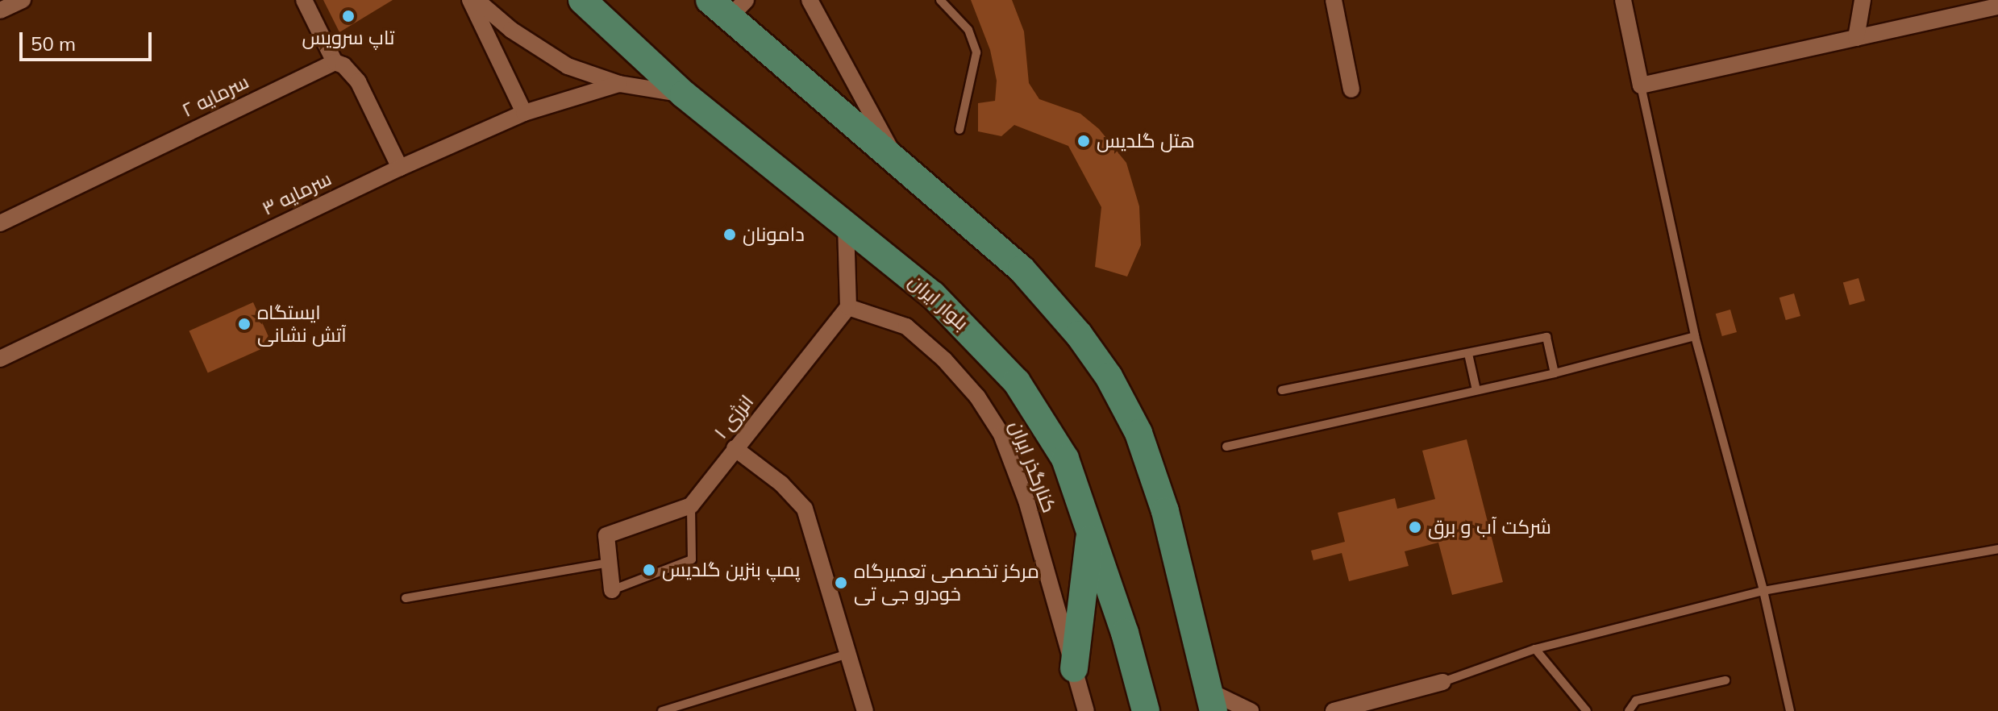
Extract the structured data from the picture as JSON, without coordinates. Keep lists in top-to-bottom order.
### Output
{
  "streets": {
    "main road": ["بلوار ایران"],
    "street": [
      "سرمایه ۲",
      "سرمایه ۳",
      "انرژی ۱",
      "کنارگذر ایران"
    ]
  },
  "crossings": [
    ["انرژی ۱", "کنارگذر ایران"]
  ],
  "places": [
    "تاپ سرویس",
    "هتل گلدیس",
    "دامونان",
    "ایستگاه آتش نشانی",
    "شرکت آب و برق",
    "پمپ بنزین گلدیس",
    "مرکز تخصصی تعمیرگاه خودرو جی تی"
  ],
  "scale_bar": "50 m"
}
